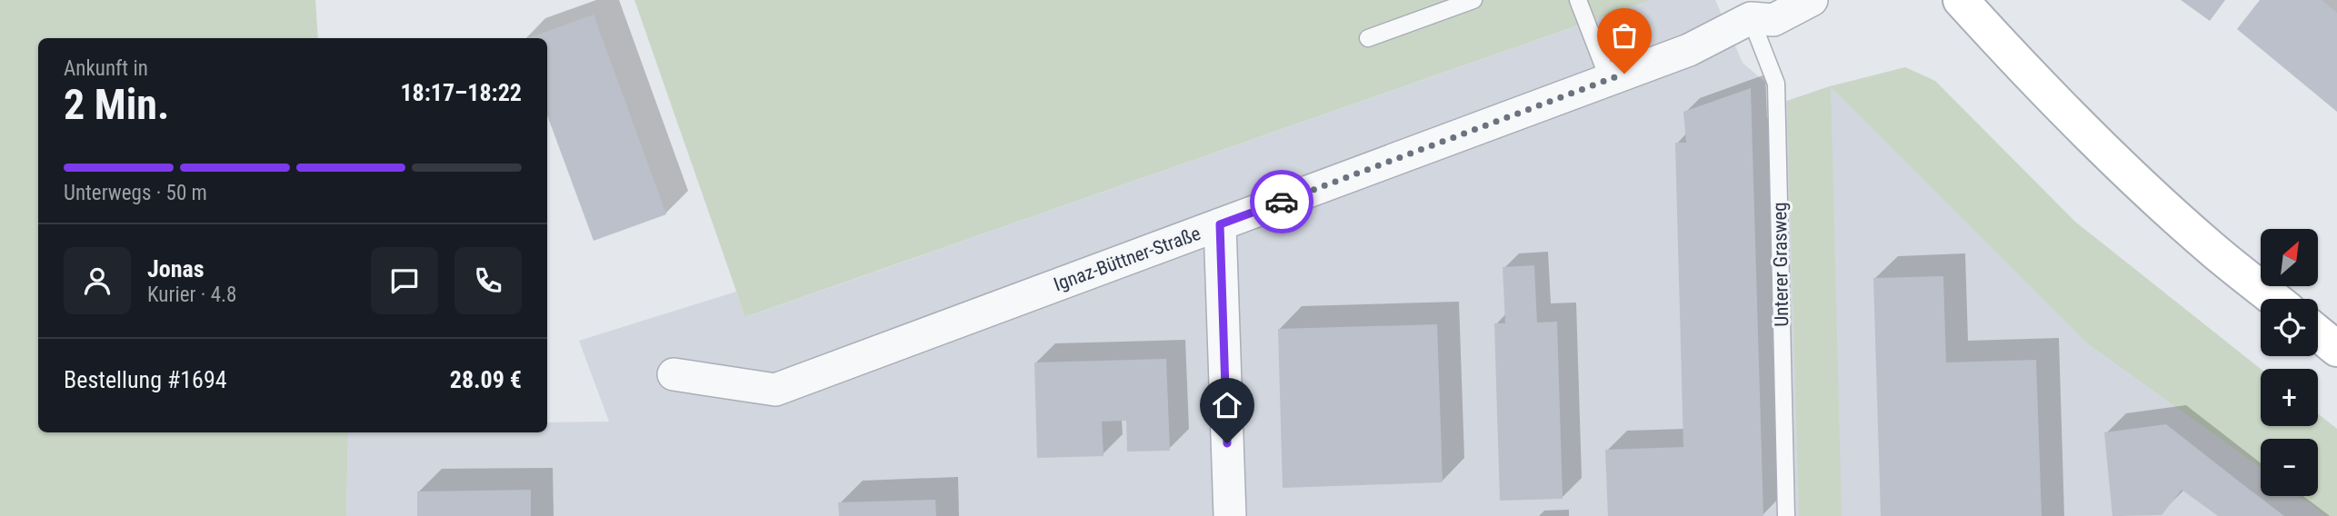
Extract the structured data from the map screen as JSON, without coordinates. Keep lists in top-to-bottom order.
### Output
{
  "streets": {
    "street": ["Ignaz-Büttner-Straße"],
    "lane": ["Unterer Grasweg"]
  },
  "crossings": [
    ["Ignaz-Büttner-Straße", "Unterer Grasweg"]
  ],
  "north": "top right",
  "page": {
    "heading": ["2 Min.", "Ankunft in", "18:17–18:22"],
    "panel": [
      "Jonas",
      "Kurier · 4.8",
      "Bestellung #1694",
      "28.09 €"
    ],
    "bar": "Unterwegs · 50 m",
    "map_buttons": ["+", "−"]
  }
}
